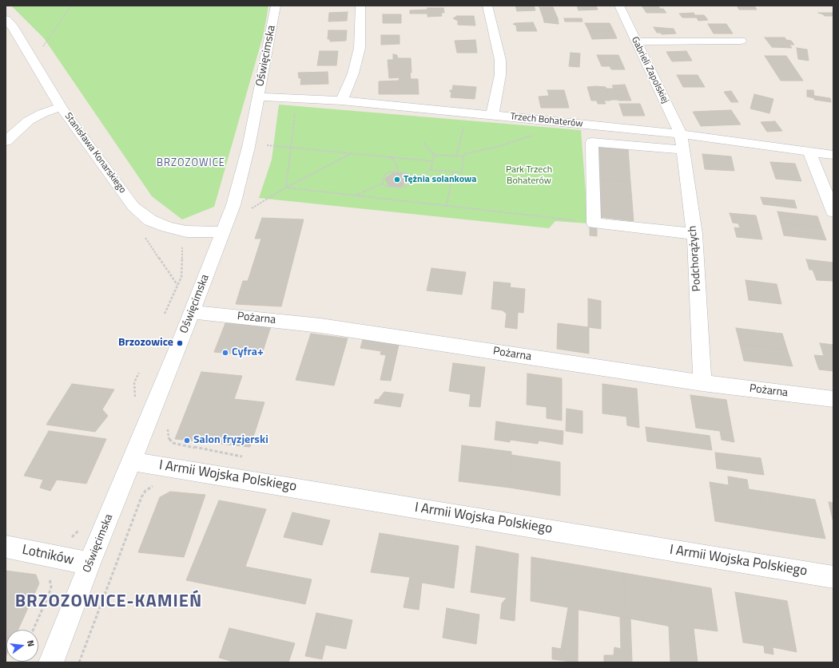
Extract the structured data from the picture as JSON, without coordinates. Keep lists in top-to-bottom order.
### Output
{
  "streets": {
    "street": [
      "Oświęcimska",
      "Gabrieli Zapolskiej",
      "Trzech Bohaterów",
      "Stanisława Konarskiego",
      "Podchorążych",
      "Pożarna",
      "I Armii Wojska Polskiego",
      "Lotników"
    ]
  },
  "crossings": [
    ["Oświęcimska", "Trzech Bohaterów"],
    ["Oświęcimska", "Stanisława Konarskiego"],
    ["Oświęcimska", "Pożarna"],
    ["Oświęcimska", "I Armii Wojska Polskiego"],
    ["Oświęcimska", "Lotników"],
    ["Gabrieli Zapolskiej", "Trzech Bohaterów"],
    ["Gabrieli Zapolskiej", "Podchorążych"],
    ["Trzech Bohaterów", "Podchorążych"],
    ["Podchorążych", "Pożarna"]
  ],
  "districts": ["BRZOZOWICE", "BRZOZOWICE-KAMIEŃ"],
  "parks": ["Park Trzech Bohaterów"],
  "places": [
    "Tężnia solankowa",
    "Brzozowice",
    "Cyfra+",
    "Salon fryzjerski"
  ],
  "north": "right"
}
